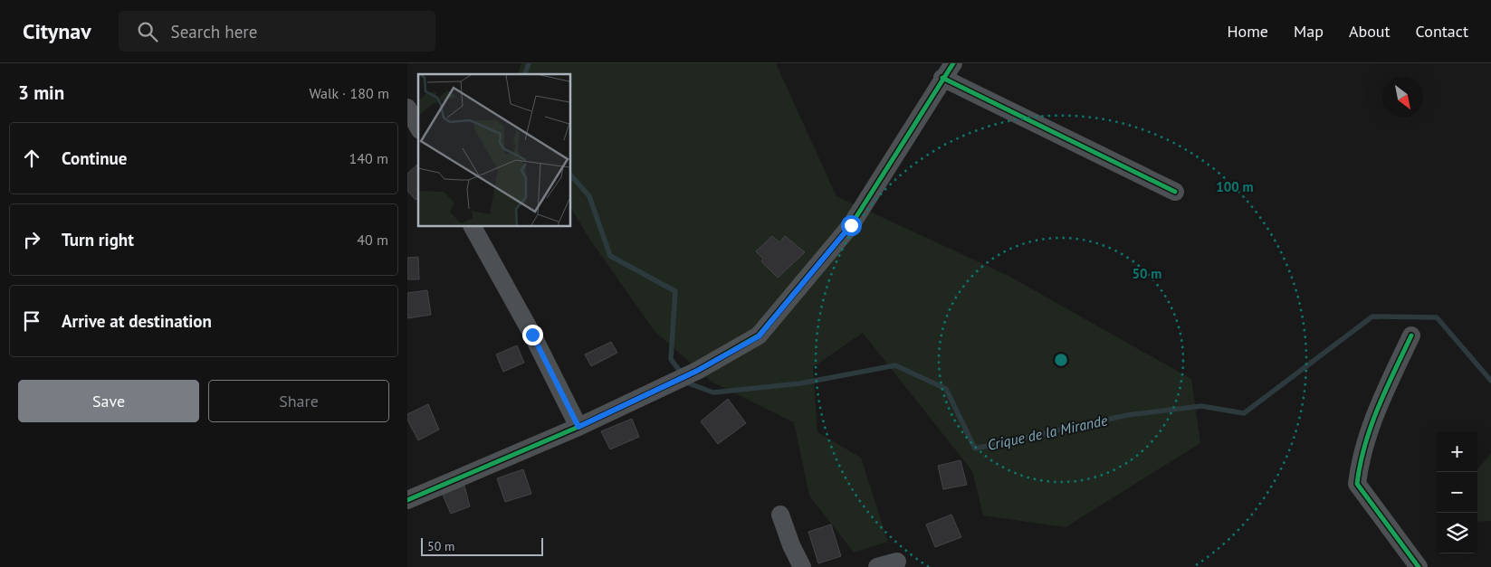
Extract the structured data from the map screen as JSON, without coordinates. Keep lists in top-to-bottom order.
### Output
{
  "water": ["Crique de la Mirande"],
  "scale_bar": "50 m",
  "north": "bottom right",
  "page": {
    "header": "Citynav",
    "search": "Search here",
    "nav": [
      "Home",
      "Map",
      "About",
      "Contact"
    ],
    "heading": ["3 min", "Walk · 180 m"],
    "list": [
      ["Continue", "140 m"],
      ["Turn right", "40 m"],
      "Arrive at destination"
    ],
    "buttons": ["Save", "Share"],
    "map_buttons": ["+", "−"],
    "scale": "50 m"
  },
  "rings": ["100 m", "50 m"]
}
